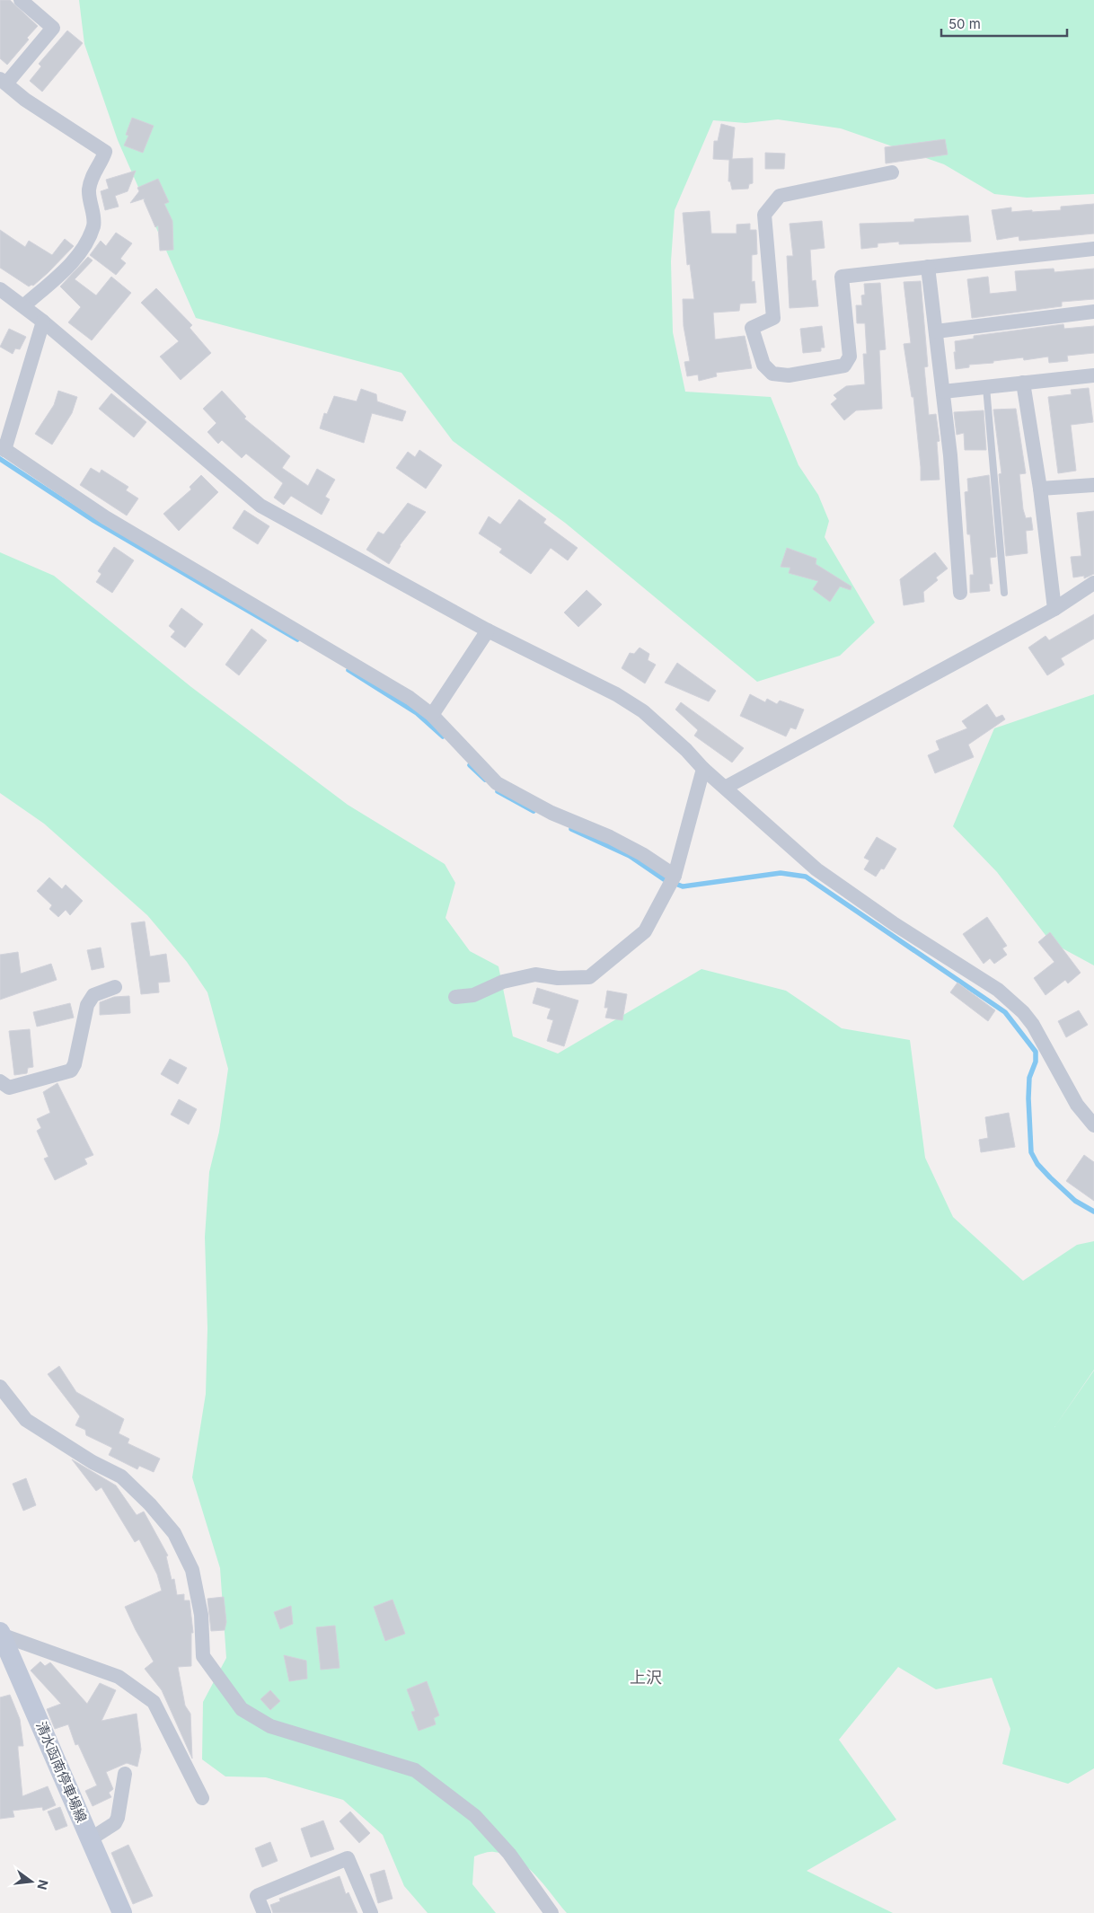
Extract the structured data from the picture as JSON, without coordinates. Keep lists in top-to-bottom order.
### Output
{
  "streets": {
    "main road": ["清水函南停車場線"]
  },
  "districts": ["上沢"],
  "scale_bar": "50 m",
  "north": "right"
}
